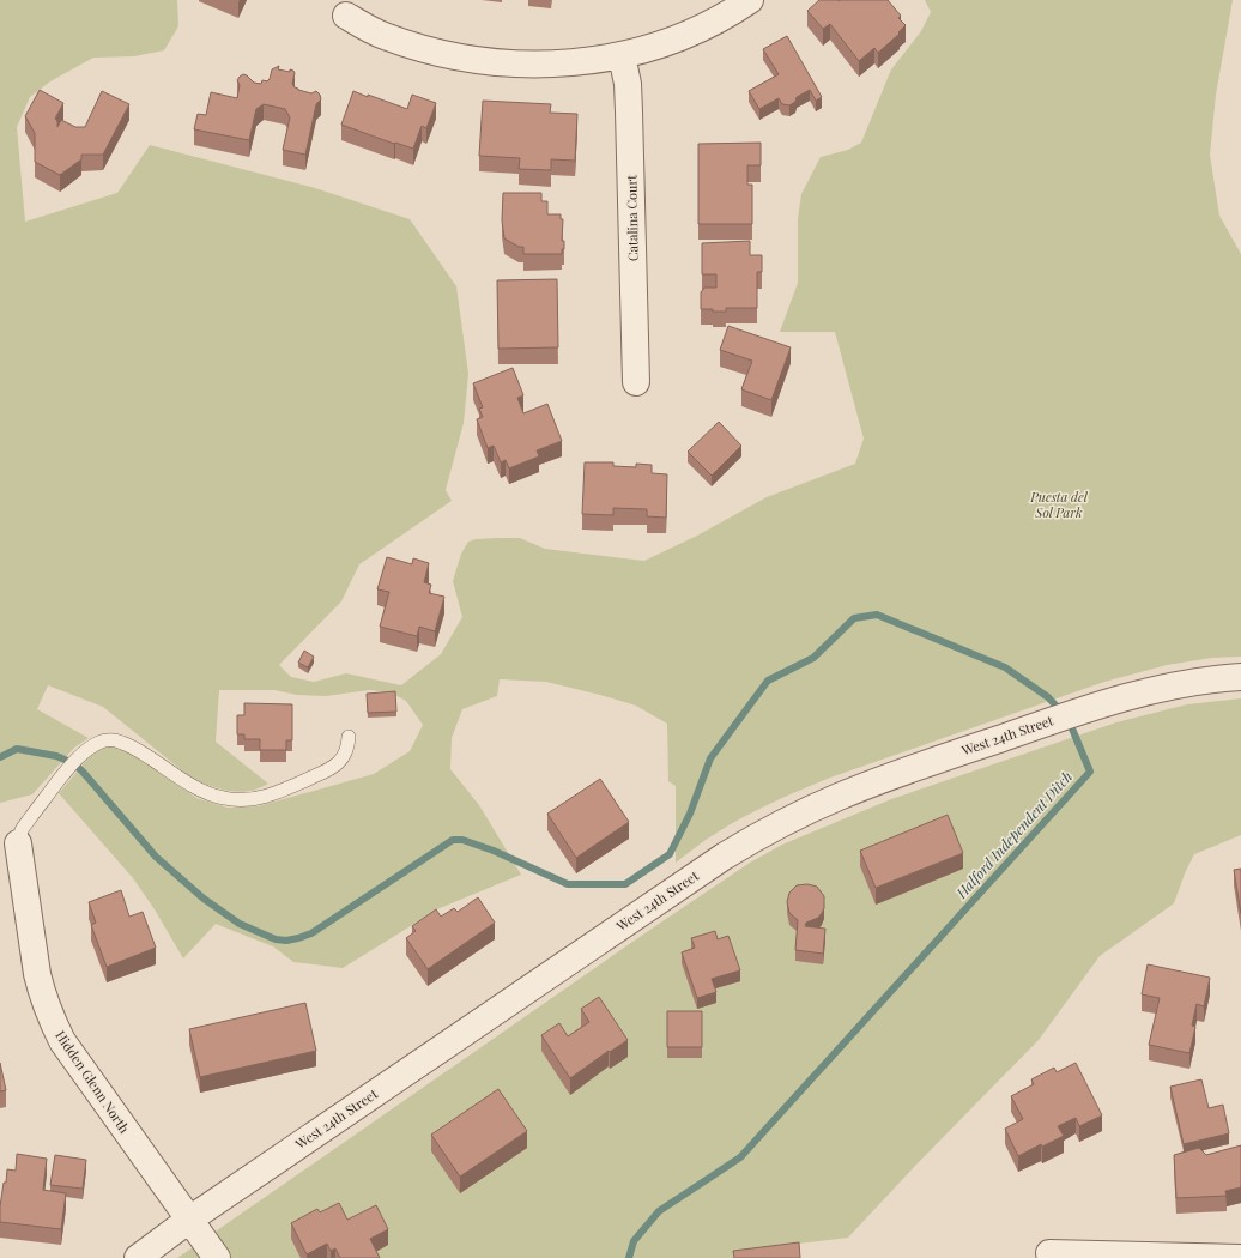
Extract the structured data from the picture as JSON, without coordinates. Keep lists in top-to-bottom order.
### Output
{
  "streets": {
    "street": ["Catalina Court", "West 24th Street", "Hidden Glenn North"]
  },
  "crossings": [
    ["West 24th Street", "Hidden Glenn North"]
  ],
  "water": ["Halford Independent Ditch"],
  "parks": ["Puesta del Sol Park"]
}
